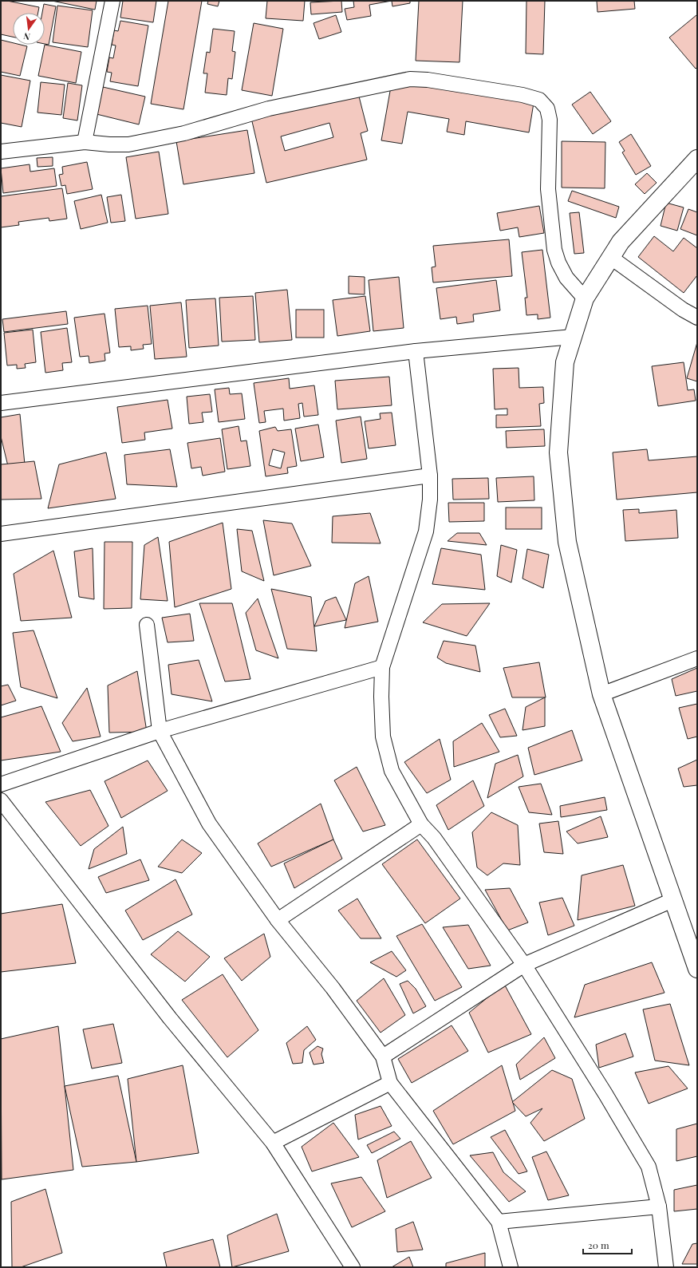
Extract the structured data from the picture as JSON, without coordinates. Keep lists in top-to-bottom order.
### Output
{
  "scale_bar": "20 m",
  "north": "bottom"
}
